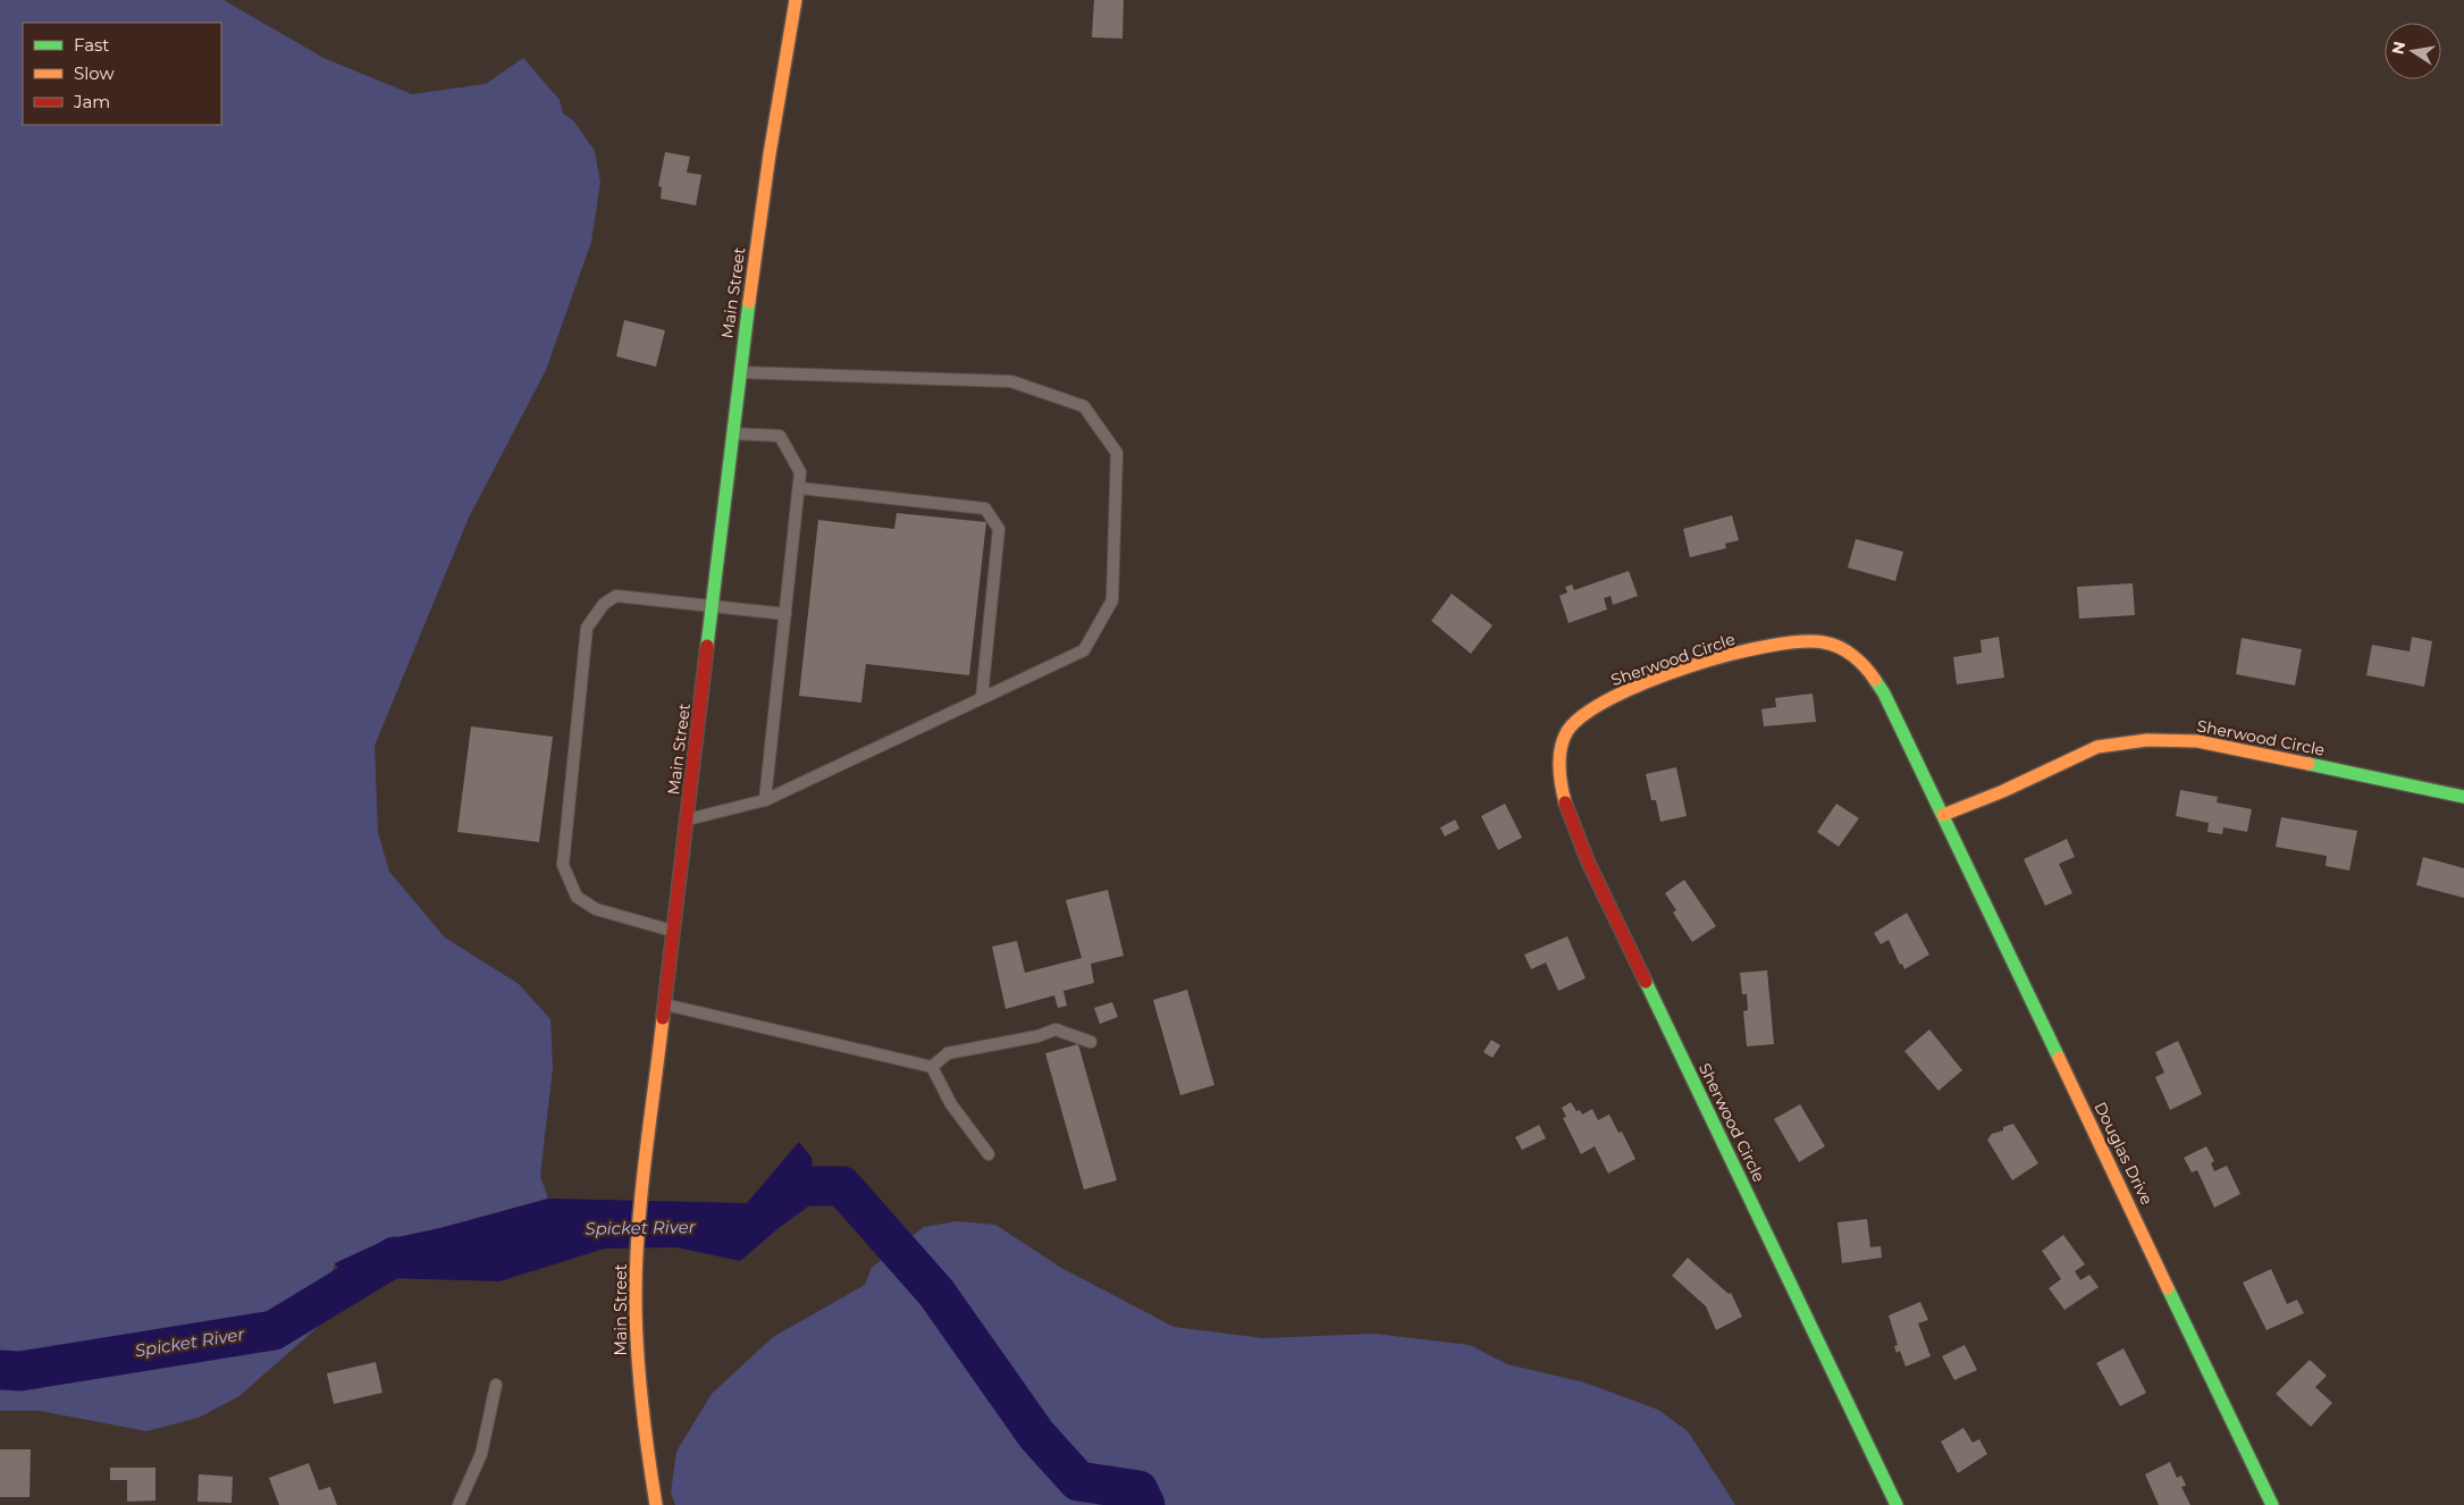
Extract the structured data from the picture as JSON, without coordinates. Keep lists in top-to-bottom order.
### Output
{
  "streets": {
    "street": ["Main Street", "Sherwood Circle", "Douglas Drive"]
  },
  "crossings": [
    ["Sherwood Circle", "Douglas Drive"]
  ],
  "water": ["Spicket River"],
  "legend": ["Fast", "Slow", "Jam"],
  "north": "left"
}
